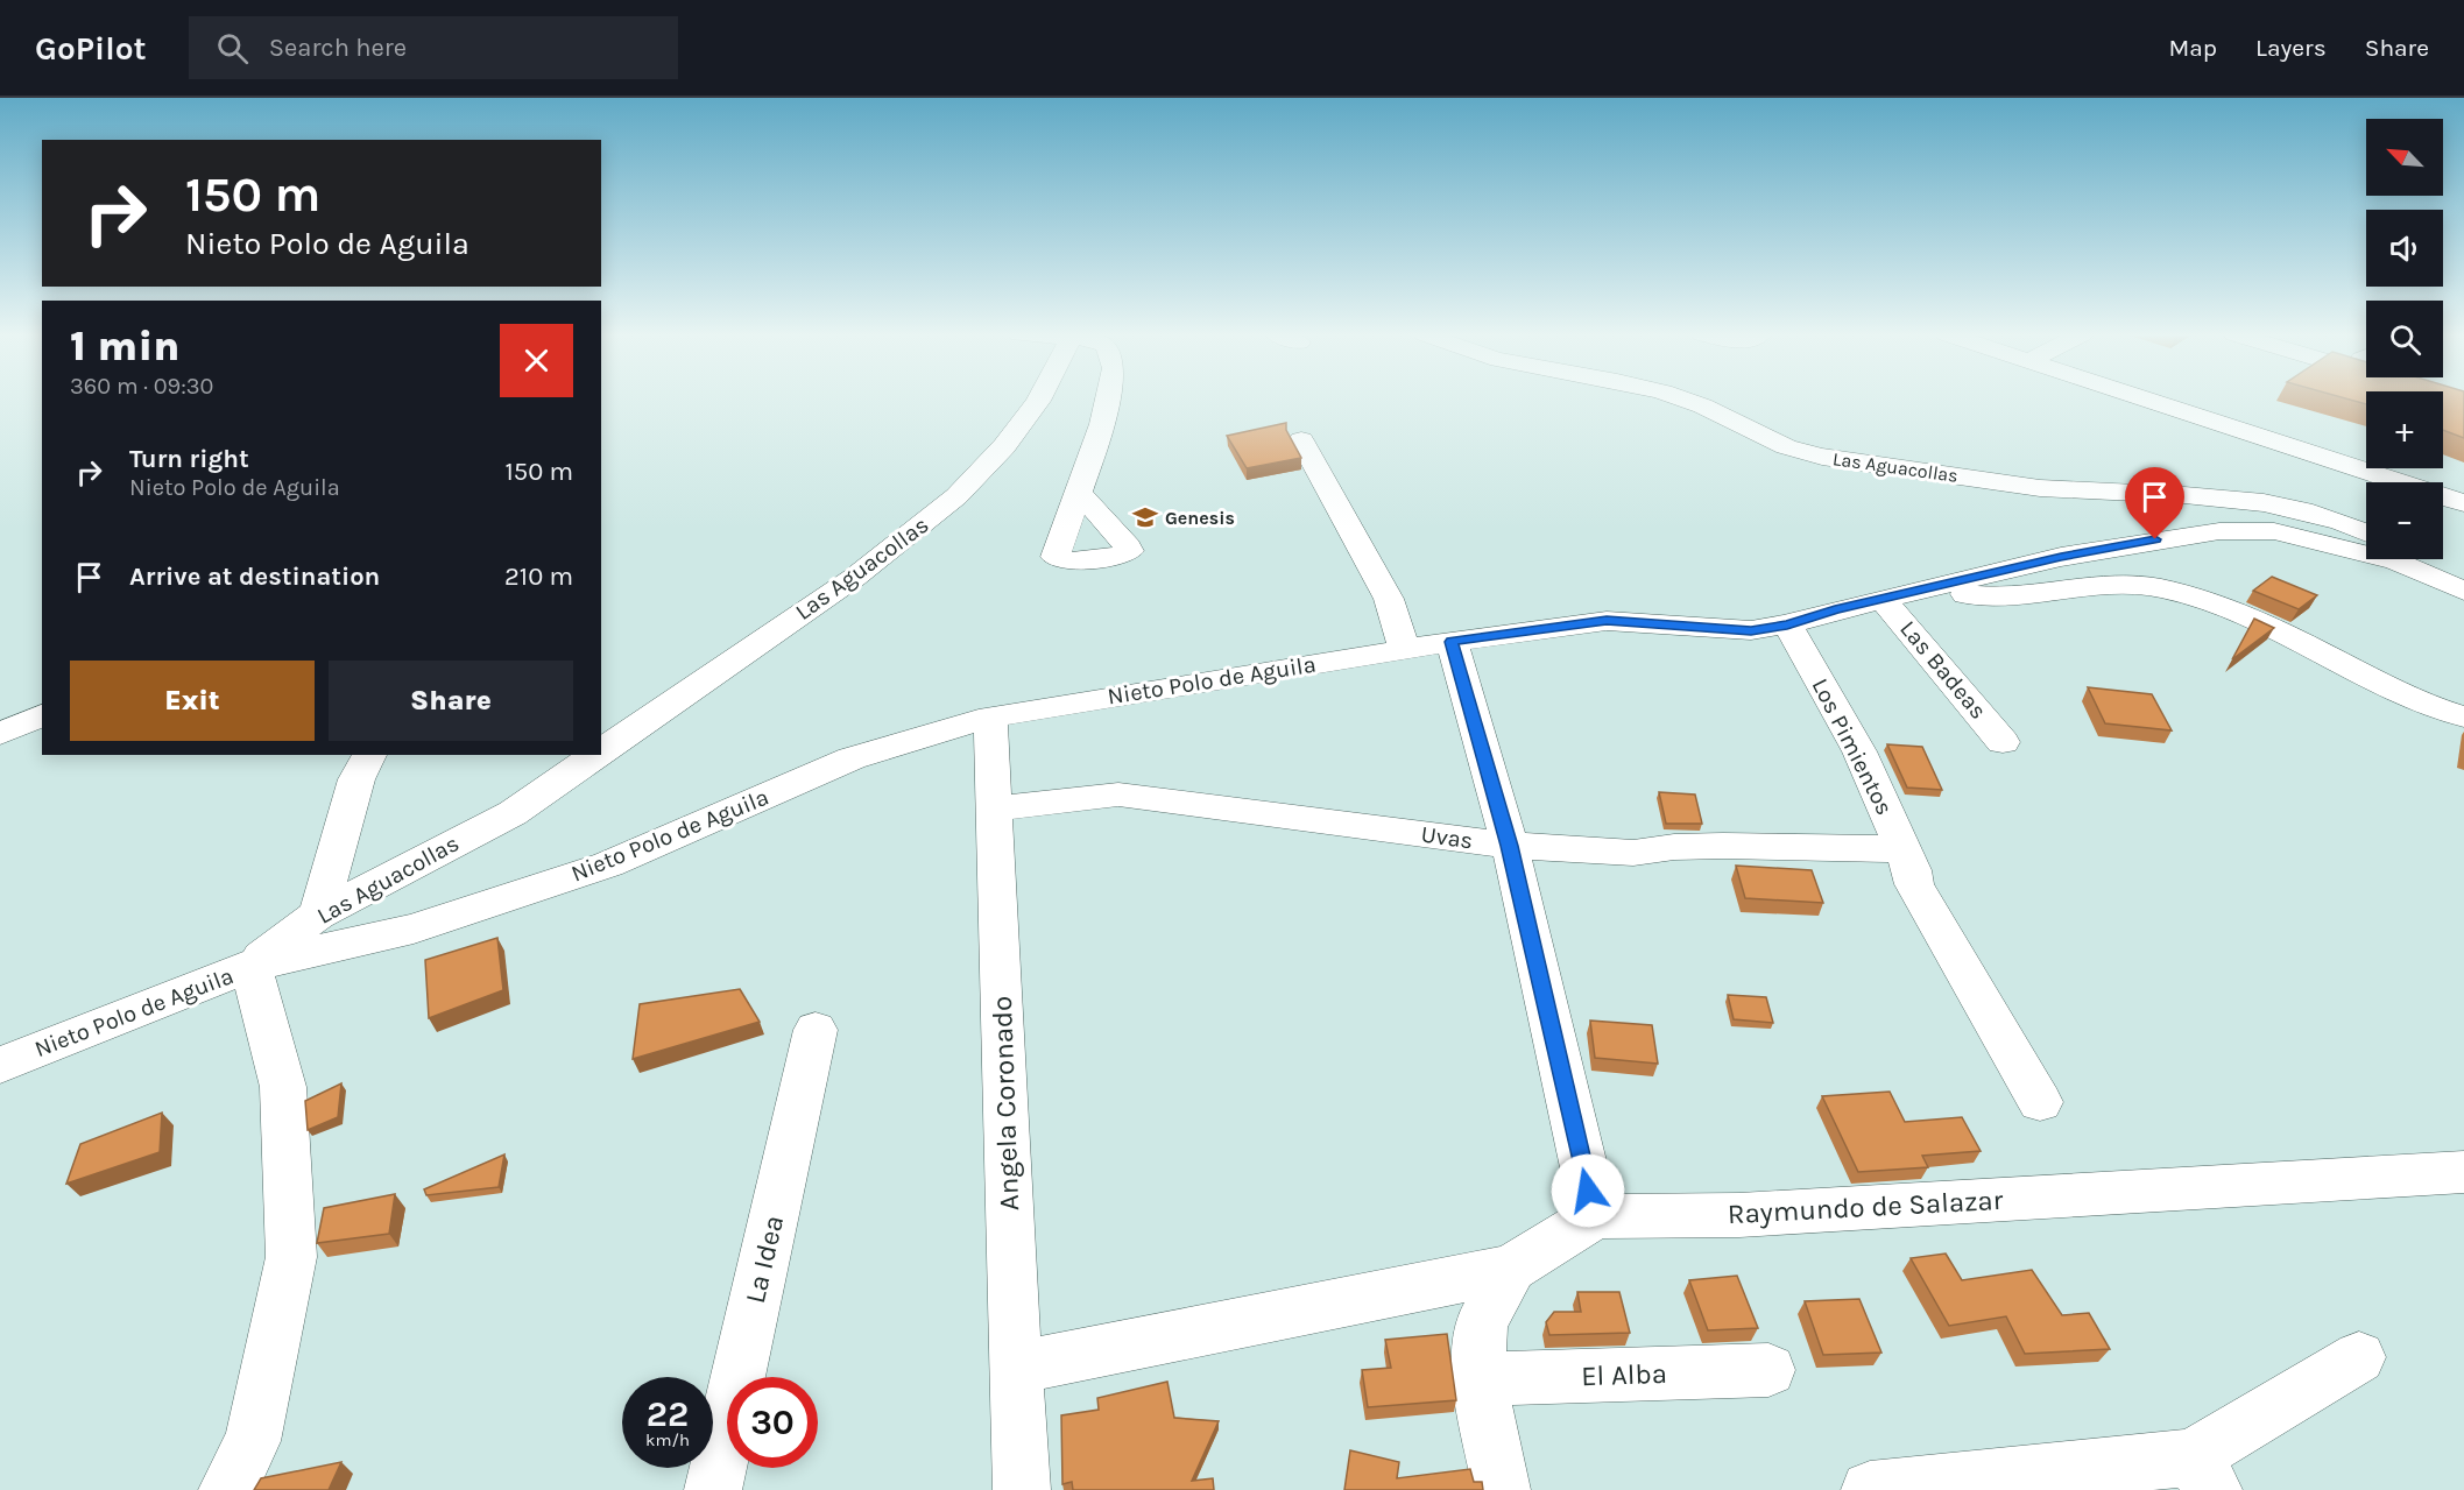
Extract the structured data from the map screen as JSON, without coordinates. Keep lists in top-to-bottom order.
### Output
{
  "streets": {
    "street": [
      "Las Aguacollas",
      "Las Badeas",
      "Nieto Polo de Aguila",
      "Los Pimientos",
      "Uvas",
      "Angela Coronado",
      "Raymundo de Salazar",
      "La Idea",
      "El Alba"
    ]
  },
  "crossings": [
    ["Las Aguacollas", "Nieto Polo de Aguila"],
    ["Las Badeas", "Nieto Polo de Aguila"],
    ["Nieto Polo de Aguila", "Los Pimientos"],
    ["Nieto Polo de Aguila", "Angela Coronado"],
    ["Los Pimientos", "Uvas"],
    ["Uvas", "Angela Coronado"]
  ],
  "places": {
    "school or university": ["Genesis"]
  },
  "north": "top left",
  "page": {
    "header": "GoPilot",
    "search": "Search here",
    "nav": ["Map", "Layers", "Share"],
    "map_buttons": ["+", "−"],
    "turn": ["150 m", "Nieto Polo de Aguila"],
    "heading": ["1 min", "360 m · 09:30"],
    "list": [
      {
        "name": "Turn right",
        "note": "Nieto Polo de Aguila",
        "value": "150 m"
      },
      {
        "name": "Arrive at destination",
        "value": "210 m"
      }
    ],
    "buttons": ["Exit", "Share"],
    "speed": "22 km/h",
    "limit": "30"
  }
}
